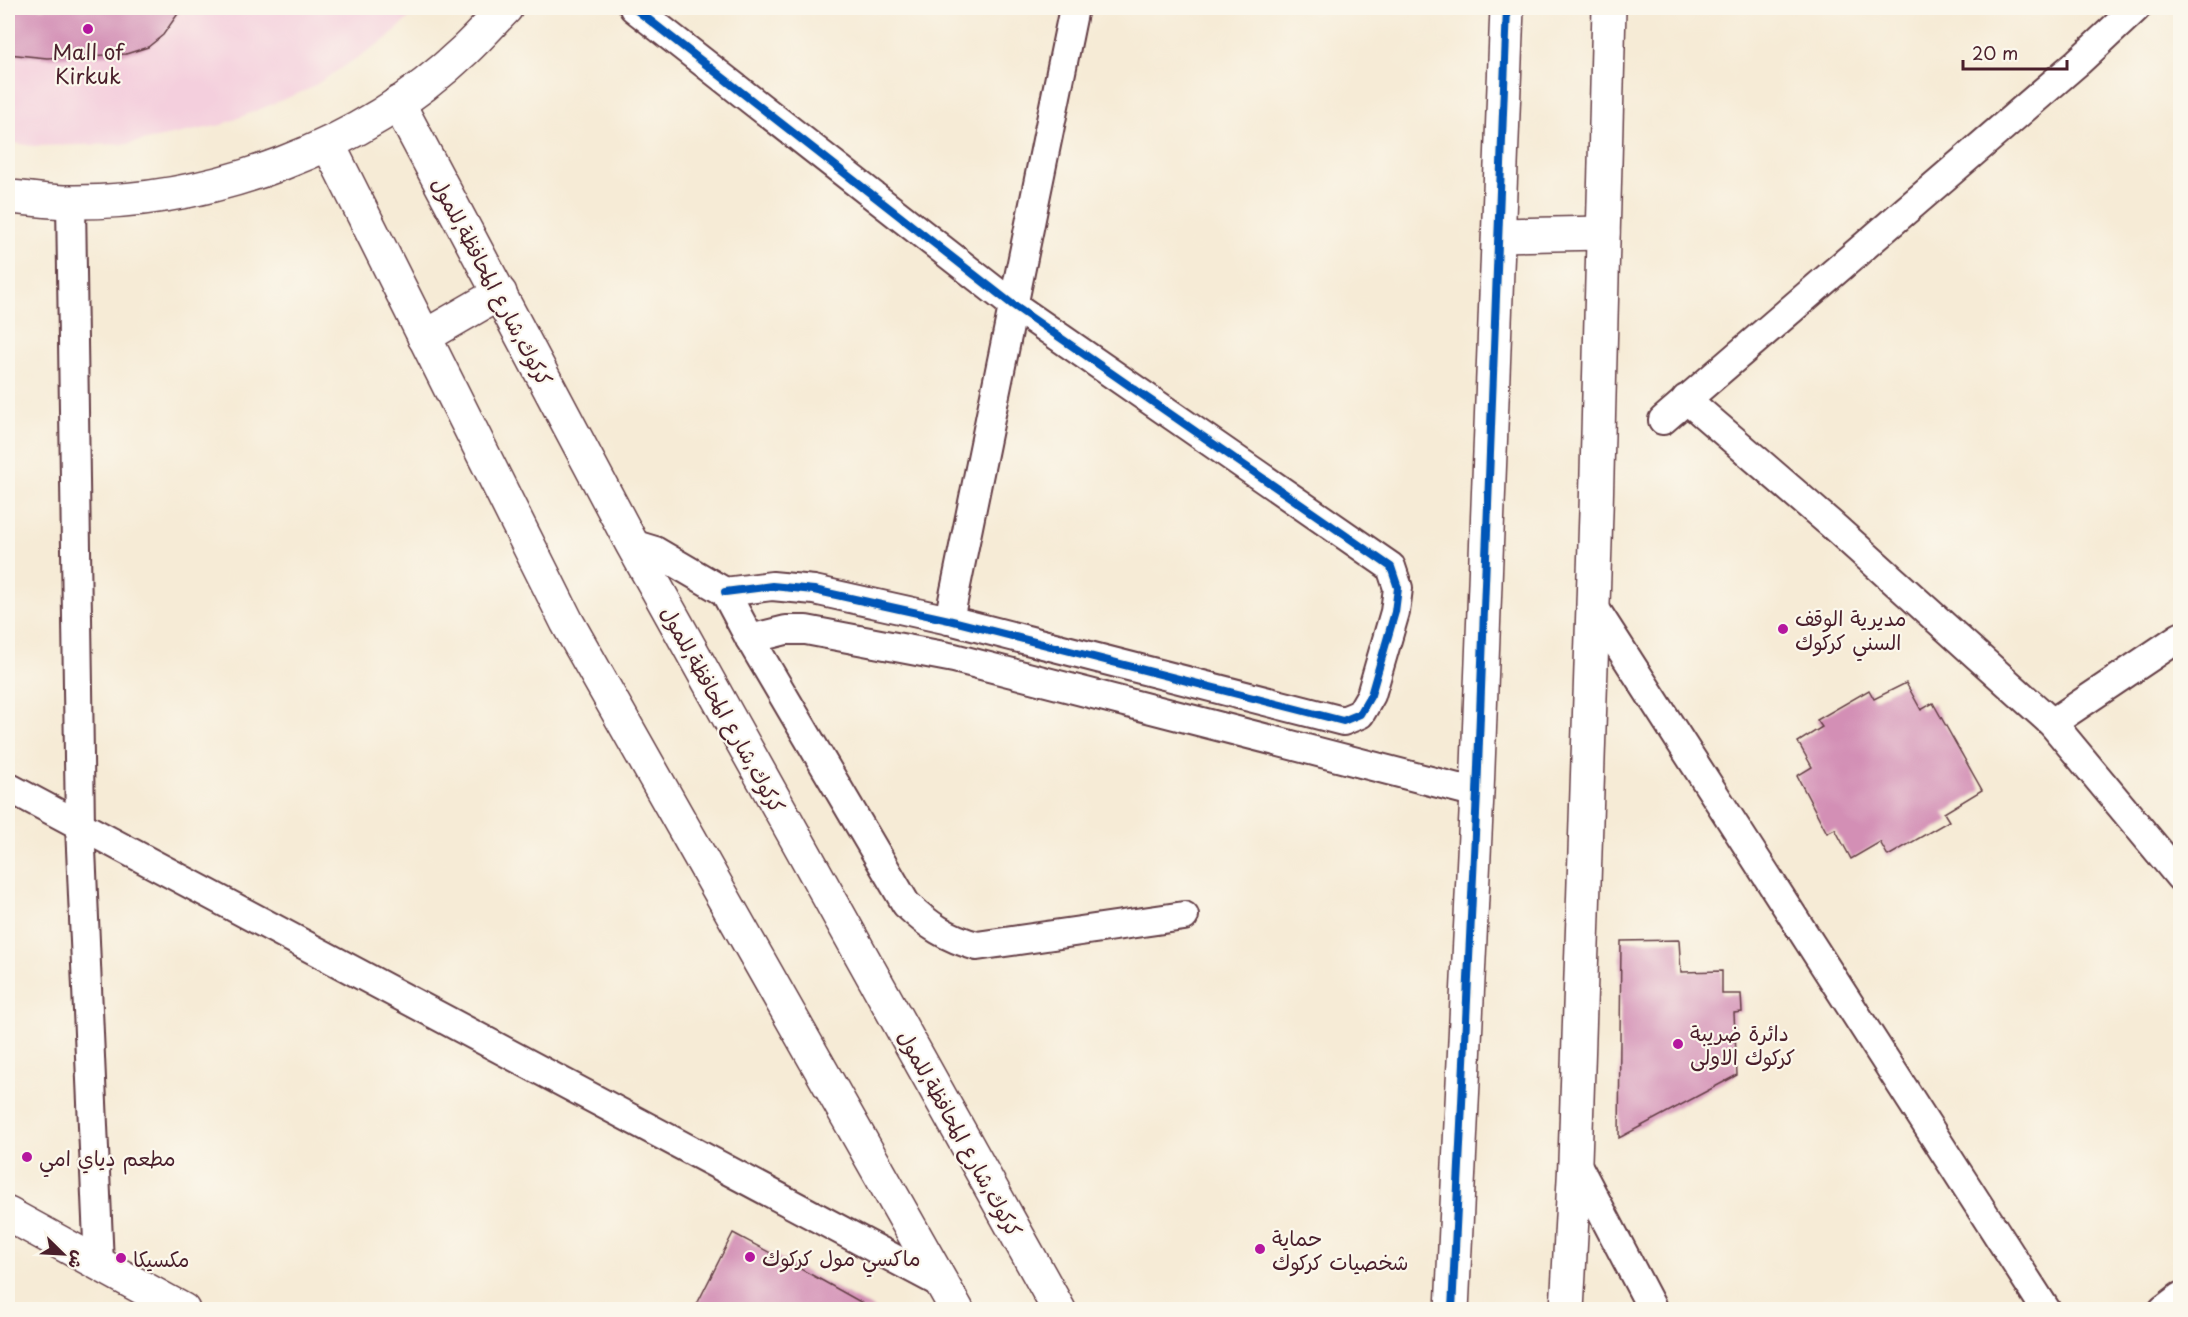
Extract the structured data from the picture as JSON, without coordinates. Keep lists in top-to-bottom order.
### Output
{
  "streets": {
    "main road": ["كركوك,شارع المحافظة,للمول"]
  },
  "places": [
    "Mall of Kirkuk",
    "مديرية الوقف السني كركوك",
    "دائرة ضريبة كركوك الاولى",
    "مطعم دياي امي",
    "حماية شخصيات كركوك",
    "ماكسي مول كركوك",
    "مكسيكا"
  ],
  "scale_bar": "20 m",
  "north": "bottom right"
}
